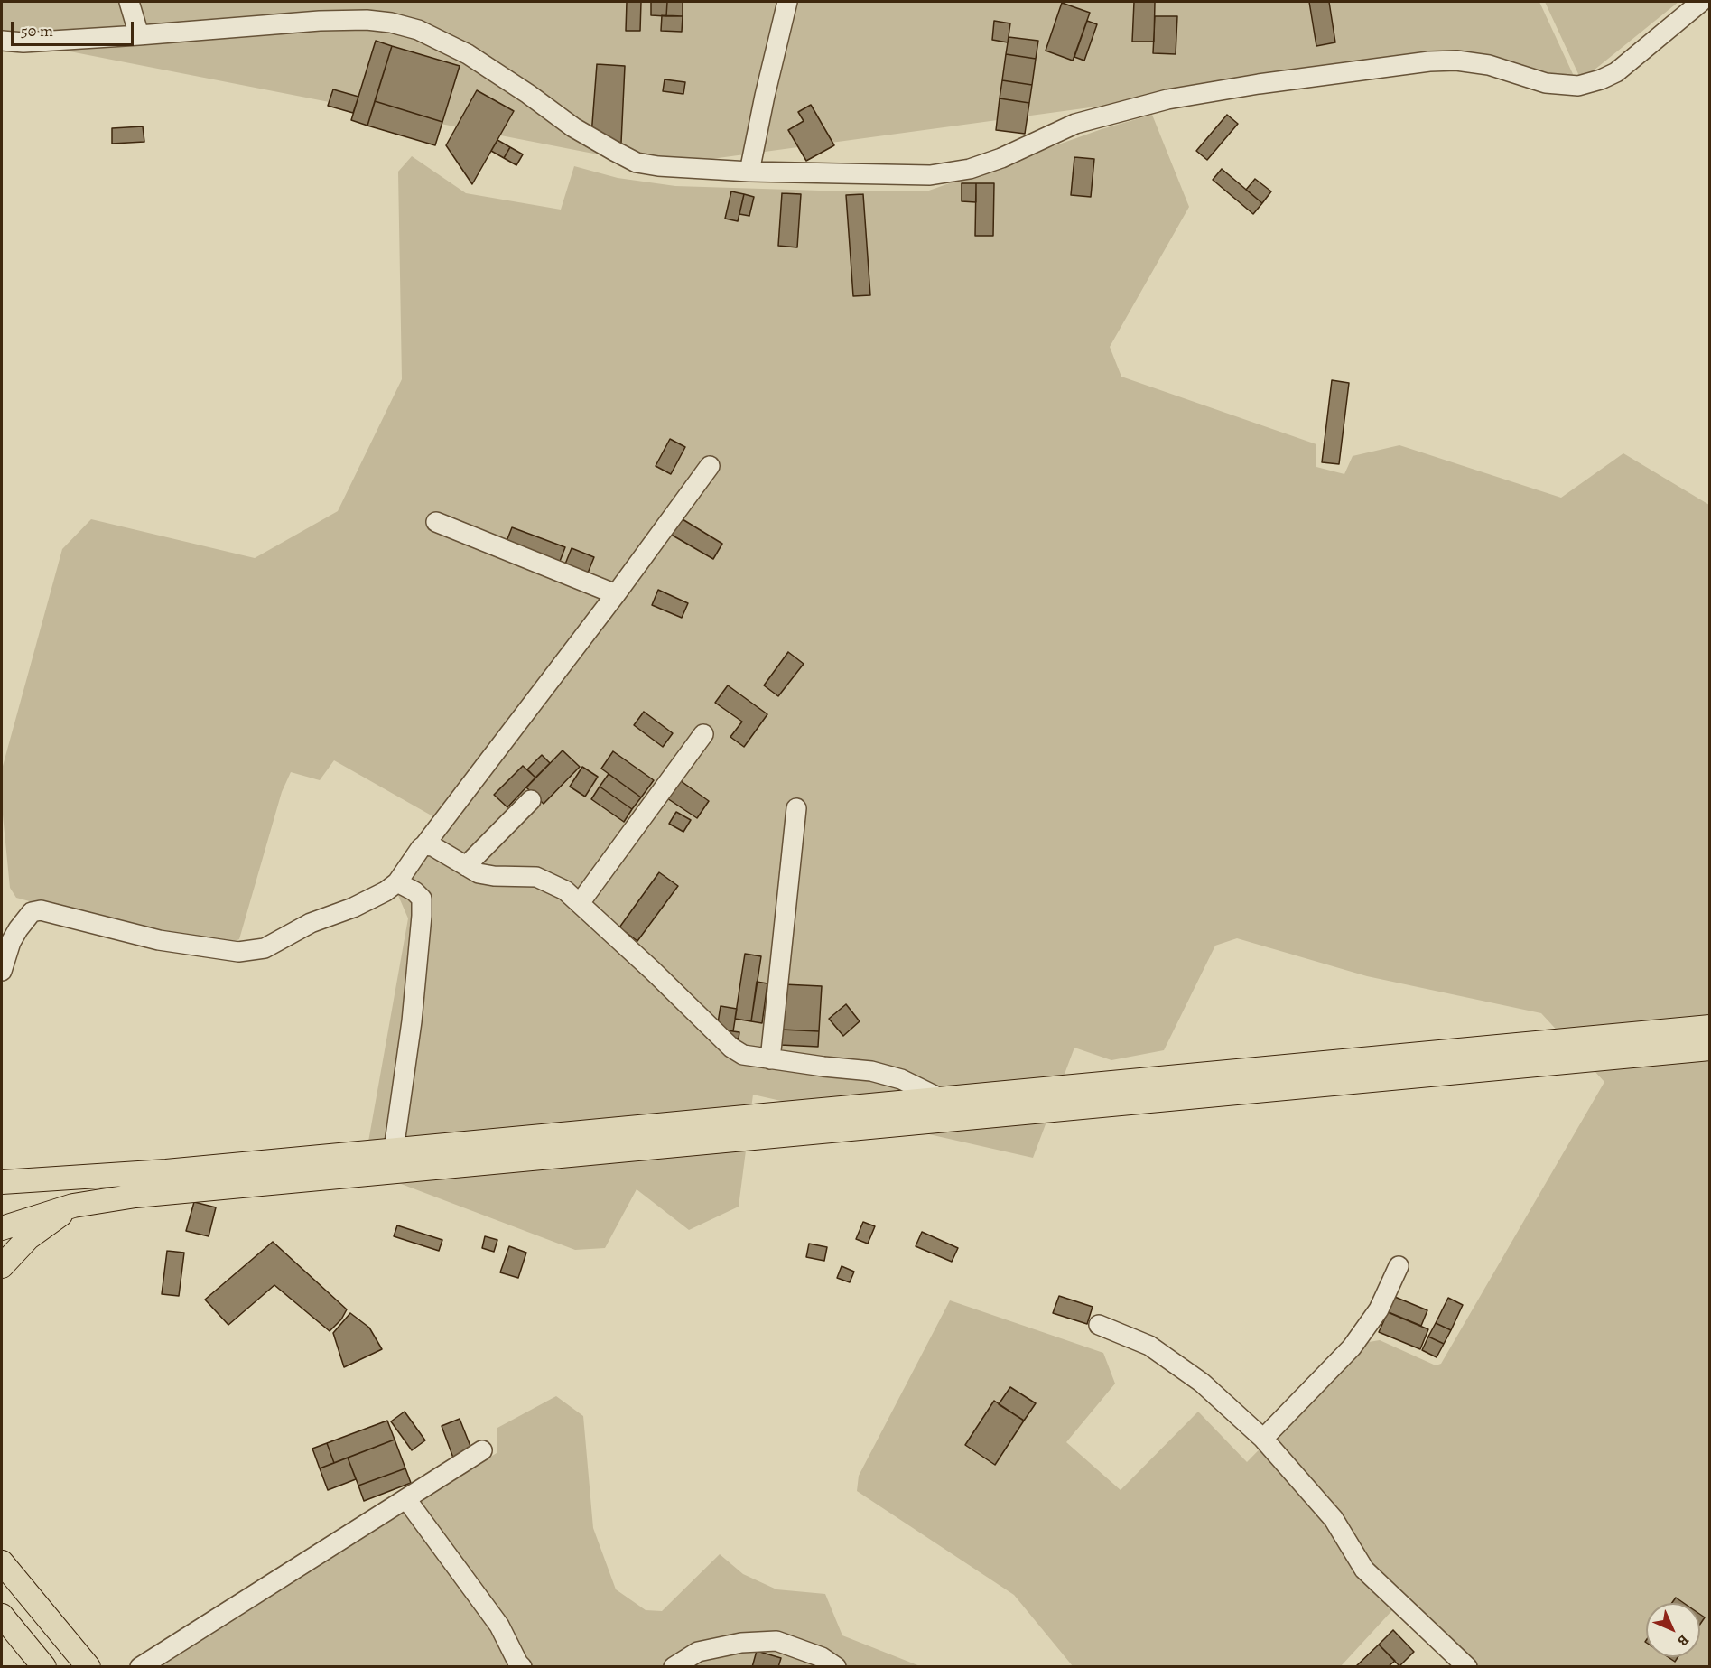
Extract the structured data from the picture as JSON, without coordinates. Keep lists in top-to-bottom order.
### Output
{
  "scale_bar": "50 m",
  "north": "bottom right"
}
